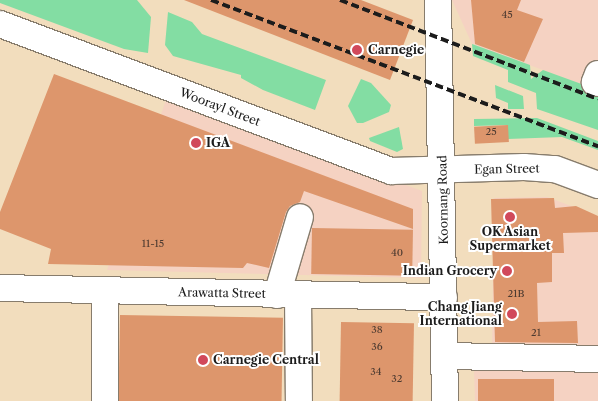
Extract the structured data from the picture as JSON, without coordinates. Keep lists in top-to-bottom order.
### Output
{
  "streets": {
    "street": [
      "Woorayl Street",
      "Egan Street",
      "Koornang Road",
      "Arawatta Street"
    ]
  },
  "crossings": [
    ["Woorayl Street", "Egan Street"],
    ["Woorayl Street", "Koornang Road"],
    ["Egan Street", "Koornang Road"],
    ["Koornang Road", "Arawatta Street"]
  ],
  "places": [
    "Carnegie",
    "IGA",
    "OK Asian Supermarket",
    "Indian Grocery",
    "Chang Jiang International",
    "Carnegie Central"
  ],
  "house_numbers": [
    "45",
    "25",
    "11-15",
    "40",
    "21B",
    "38",
    "21",
    "36",
    "34",
    "32"
  ]
}
